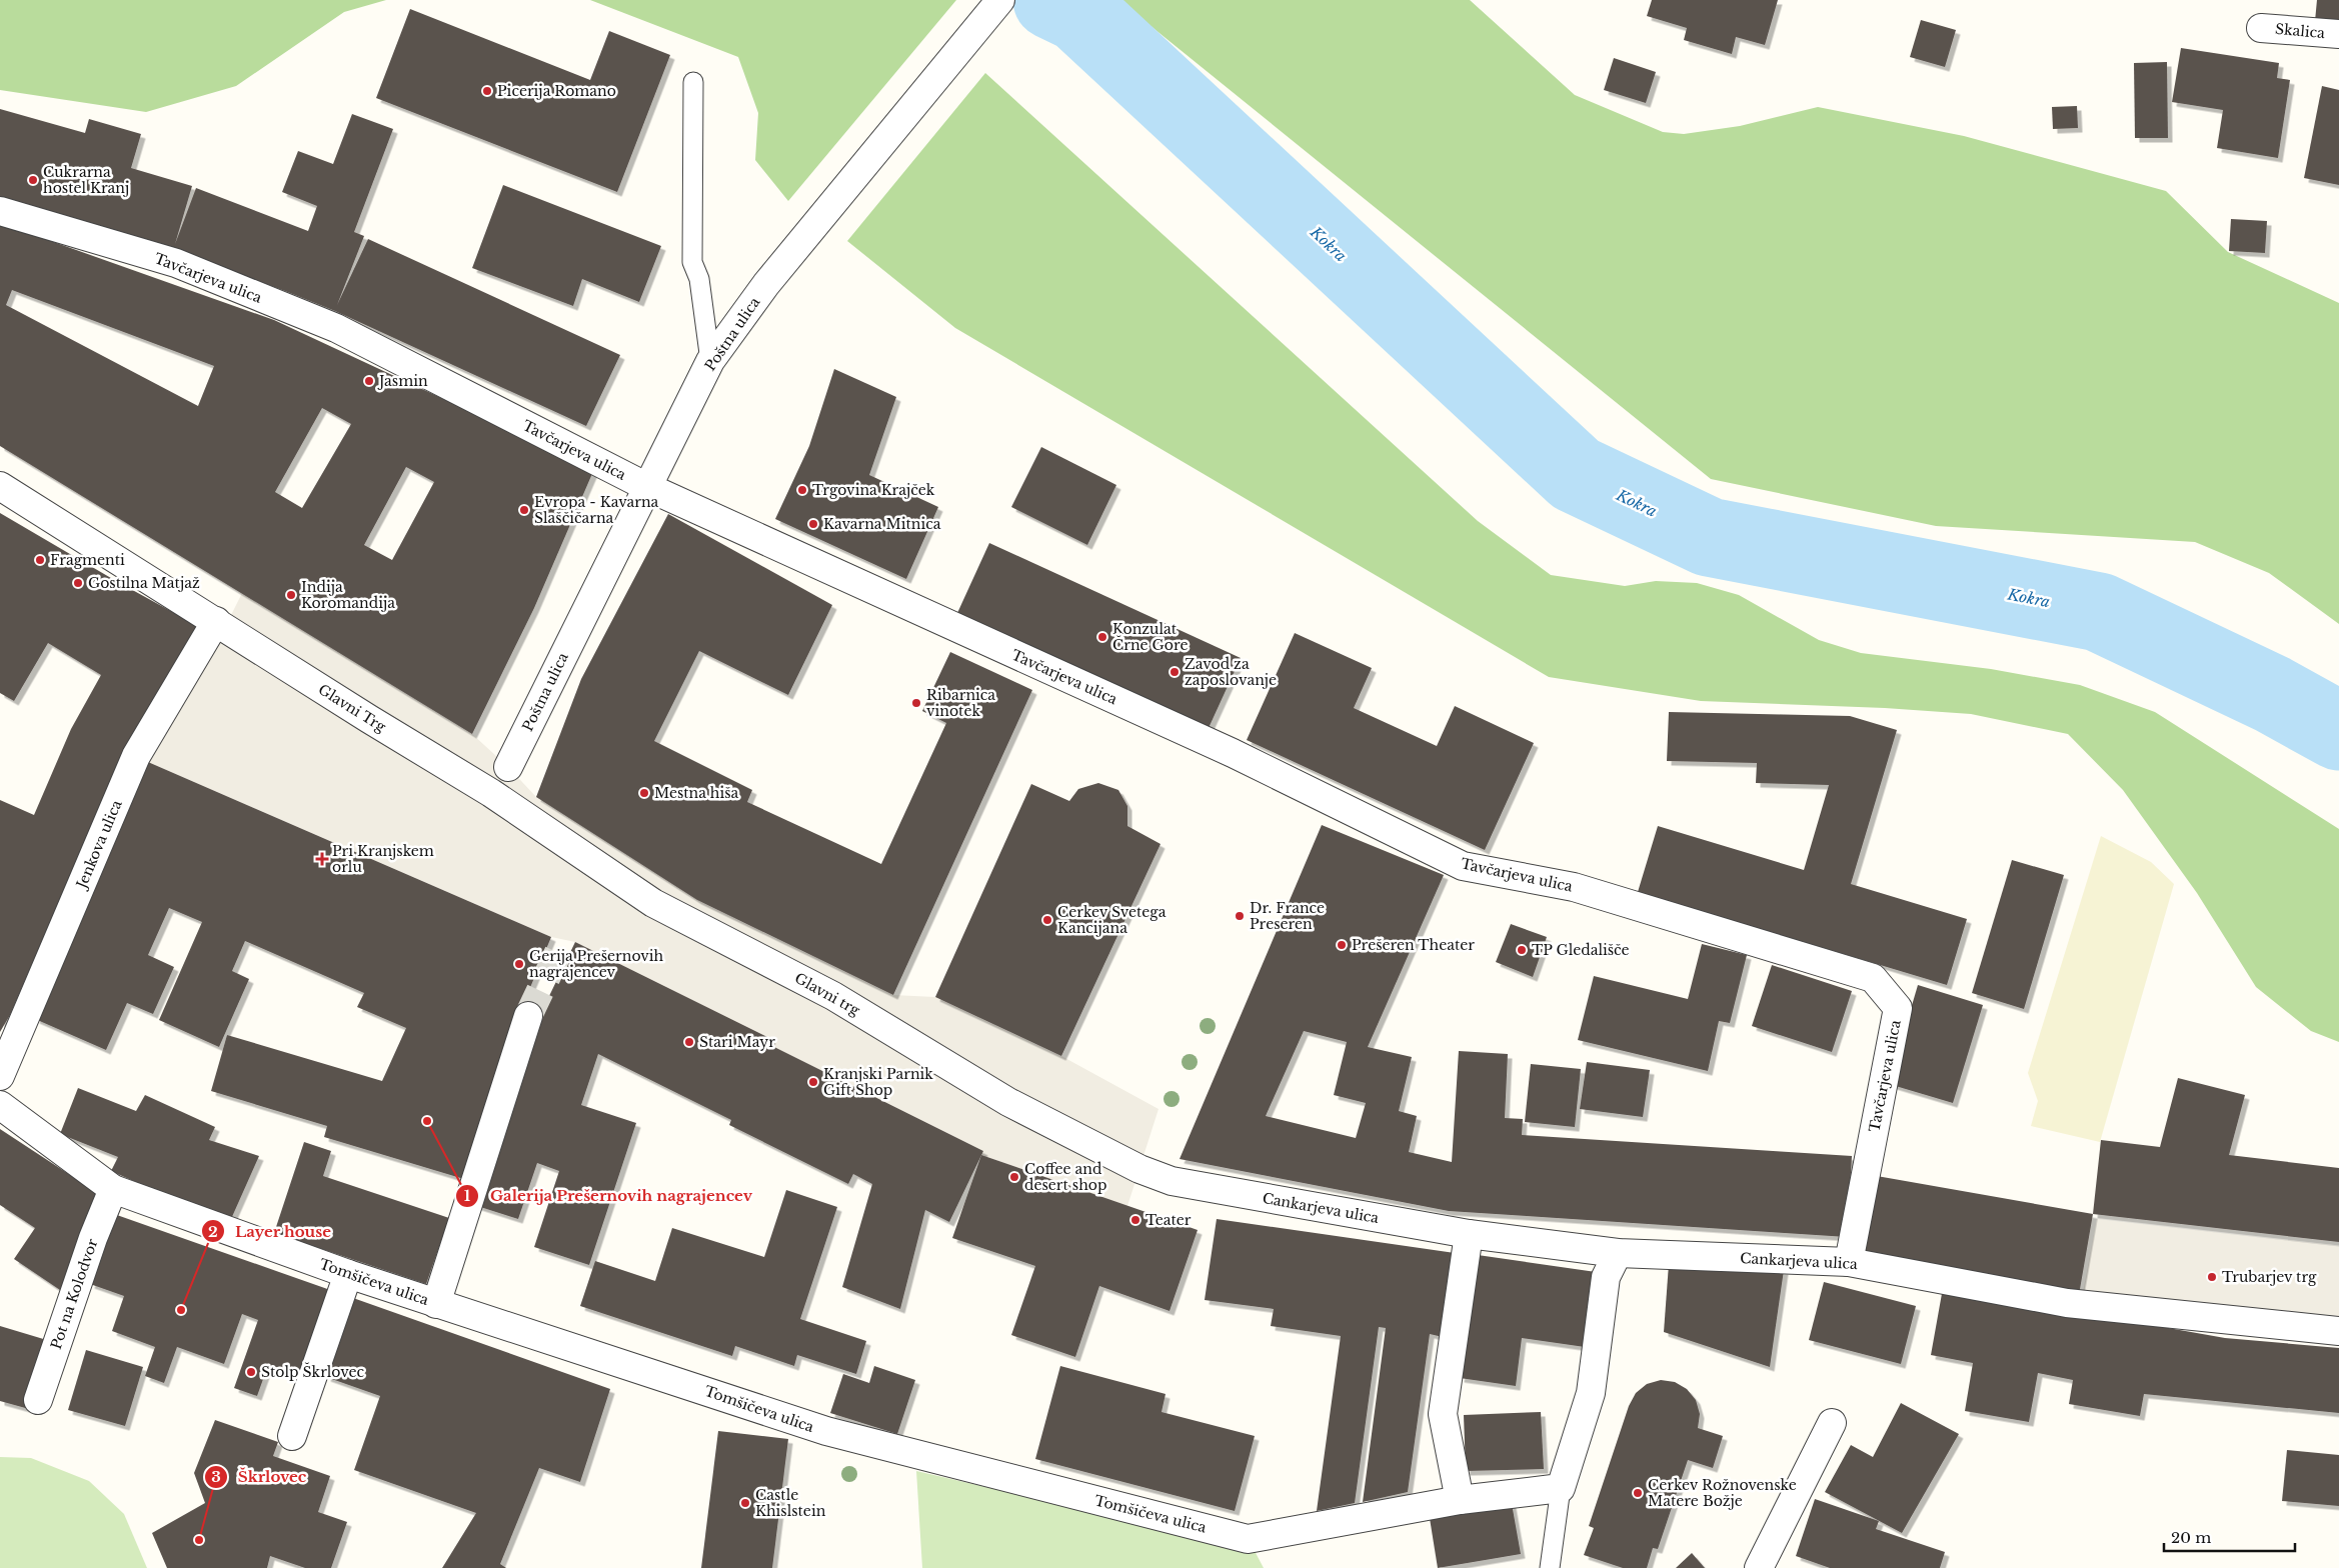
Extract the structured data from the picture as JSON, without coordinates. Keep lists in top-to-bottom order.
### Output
{
  "streets": {
    "street": [
      "Skalica",
      "Tavčarjeva ulica",
      "Poštna ulica",
      "Glavni Trg",
      "Jenkova ulica",
      "Glavni trg",
      "Cankarjeva ulica",
      "Tomšičeva ulica",
      "Pot na Kolodvor"
    ]
  },
  "crossings": [
    ["Tavčarjeva ulica", "Poštna ulica"],
    ["Tavčarjeva ulica", "Cankarjeva ulica"],
    ["Glavni Trg", "Jenkova ulica"],
    ["Glavni Trg", "Glavni trg"],
    ["Glavni trg", "Cankarjeva ulica"],
    ["Tomšičeva ulica", "Pot na Kolodvor"]
  ],
  "water": ["Kokra"],
  "places": {
    "other": [
      "Picerija Romano",
      "Cukrarna hostel Kranj",
      "Jasmin",
      "Trgovina Krajček",
      "Evropa - Kavarna Slaščičarna",
      "Kavarna Mitnica",
      "Fragmenti",
      "Gostilna Matjaž",
      "Indija Koromandija",
      "Konzulat Črne Gore",
      "Zavod za zaposlovanje",
      "Ribarnica vinotek",
      "Mestna hiša",
      "Dr. France Preseren",
      "Cerkev Svetega Kancijana",
      "Prešeren Theater",
      "TP Gledališče",
      "Gerija Prešernovih nagrajencev",
      "Stari Mayr",
      "Kranjski Parnik Gift Shop",
      "Galerija Prešernovih nagrajencev",
      "Coffee and desert shop",
      "Teater",
      "Trubarjev trg",
      "Layer house",
      "Stolp Škrlovec",
      "Cerkev Rožnovenske Matere Božje",
      "Castle Khislstein",
      "Škrlovec"
    ],
    "health": ["Pri Kranjskem orlu"]
  },
  "scale_bar": "20 m"
}
